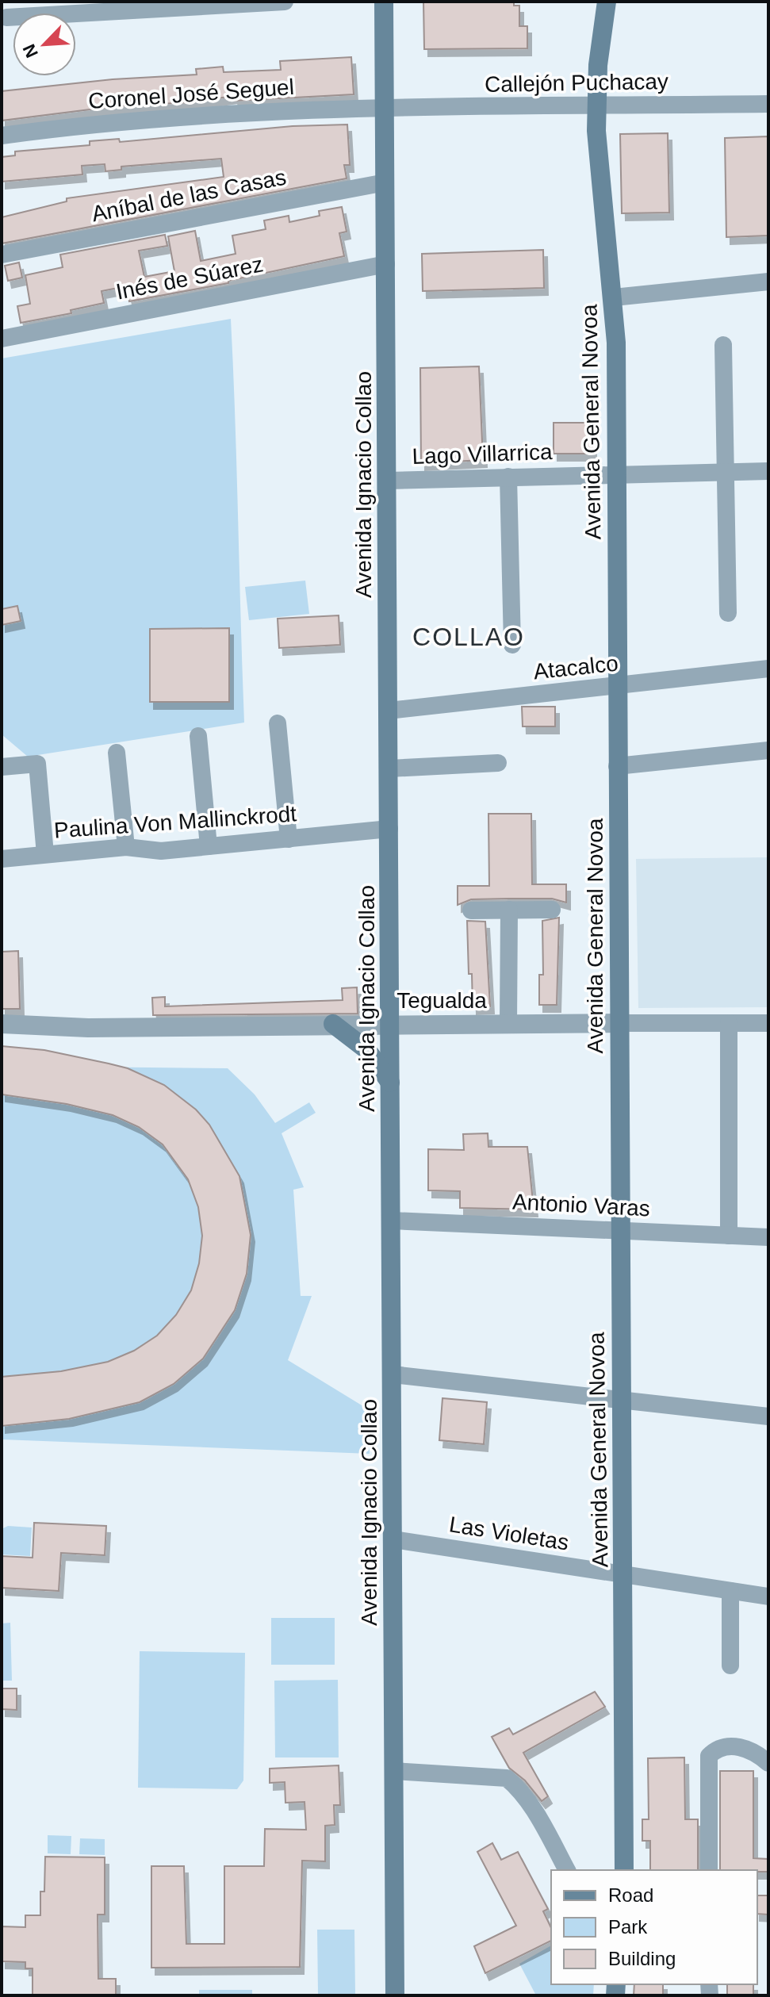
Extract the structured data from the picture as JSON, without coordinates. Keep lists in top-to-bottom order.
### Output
{
  "streets": {
    "main road": ["Avenida General Novoa", "Avenida Ignacio Collao"],
    "street": [
      "Callejón Puchacay",
      "Coronel José Seguel",
      "Aníbal de las Casas",
      "Inés de Súarez",
      "Lago Villarrica",
      "Atacalco",
      "Paulina Von Mallinckrodt",
      "Tegualda",
      "Antonio Varas",
      "Las Violetas"
    ]
  },
  "crossings": [
    ["Callejón Puchacay", "Coronel José Seguel"],
    ["Callejón Puchacay", "Avenida General Novoa"],
    ["Callejón Puchacay", "Avenida Ignacio Collao"],
    ["Coronel José Seguel", "Avenida Ignacio Collao"],
    ["Aníbal de las Casas", "Avenida Ignacio Collao"],
    ["Inés de Súarez", "Avenida Ignacio Collao"],
    ["Avenida General Novoa", "Lago Villarrica"],
    ["Avenida General Novoa", "Atacalco"],
    ["Avenida General Novoa", "Tegualda"],
    ["Avenida General Novoa", "Antonio Varas"],
    ["Avenida General Novoa", "Las Violetas"],
    ["Lago Villarrica", "Avenida Ignacio Collao"],
    ["Avenida Ignacio Collao", "Atacalco"],
    ["Avenida Ignacio Collao", "Paulina Von Mallinckrodt"],
    ["Avenida Ignacio Collao", "Tegualda"],
    ["Avenida Ignacio Collao", "Antonio Varas"],
    ["Avenida Ignacio Collao", "Las Violetas"]
  ],
  "districts": ["COLLAO"],
  "legend": ["Road", "Park", "Building"],
  "north": "bottom left"
}
